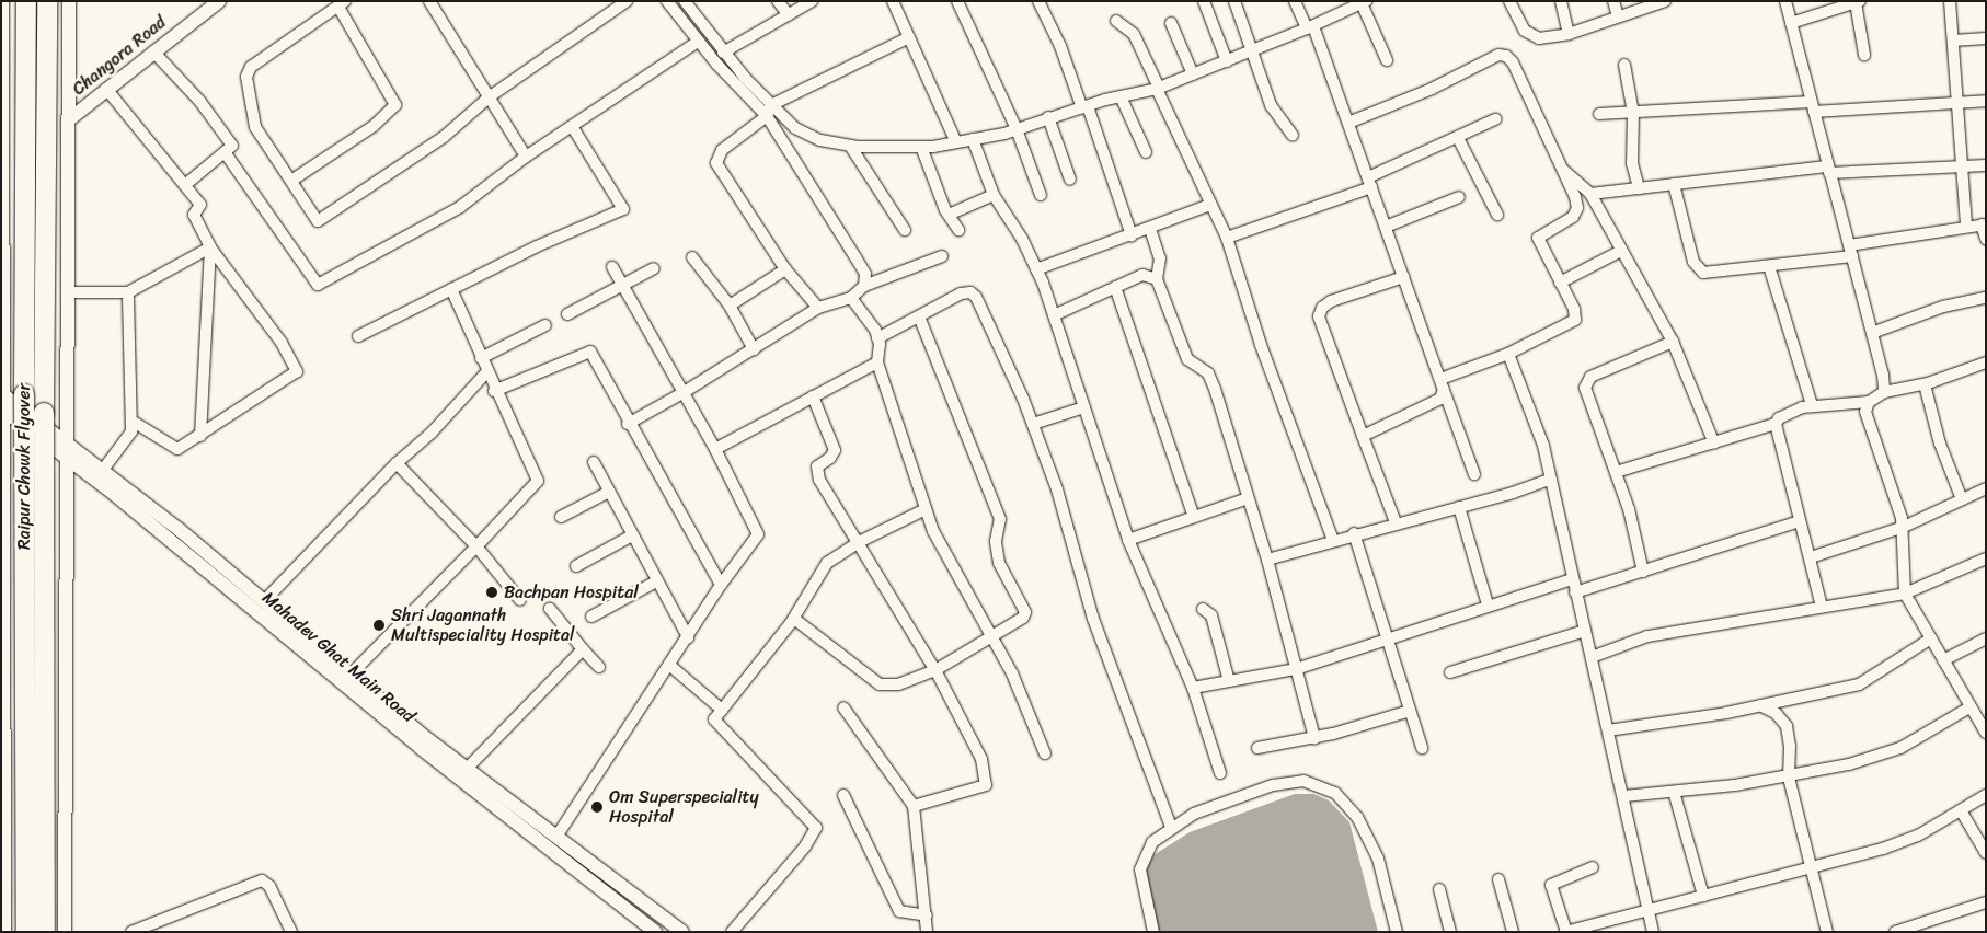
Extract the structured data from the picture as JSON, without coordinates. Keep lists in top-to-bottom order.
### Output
{
  "streets": {
    "highway": ["Raipur Chowk Flyover"],
    "street": ["Changora Road", "Mahadev Ghat Main Road"]
  },
  "places": ["Bachpan Hospital", "Shri Jagannath Multispeciality Hospital", "Om Superspeciality Hospital"]
}
